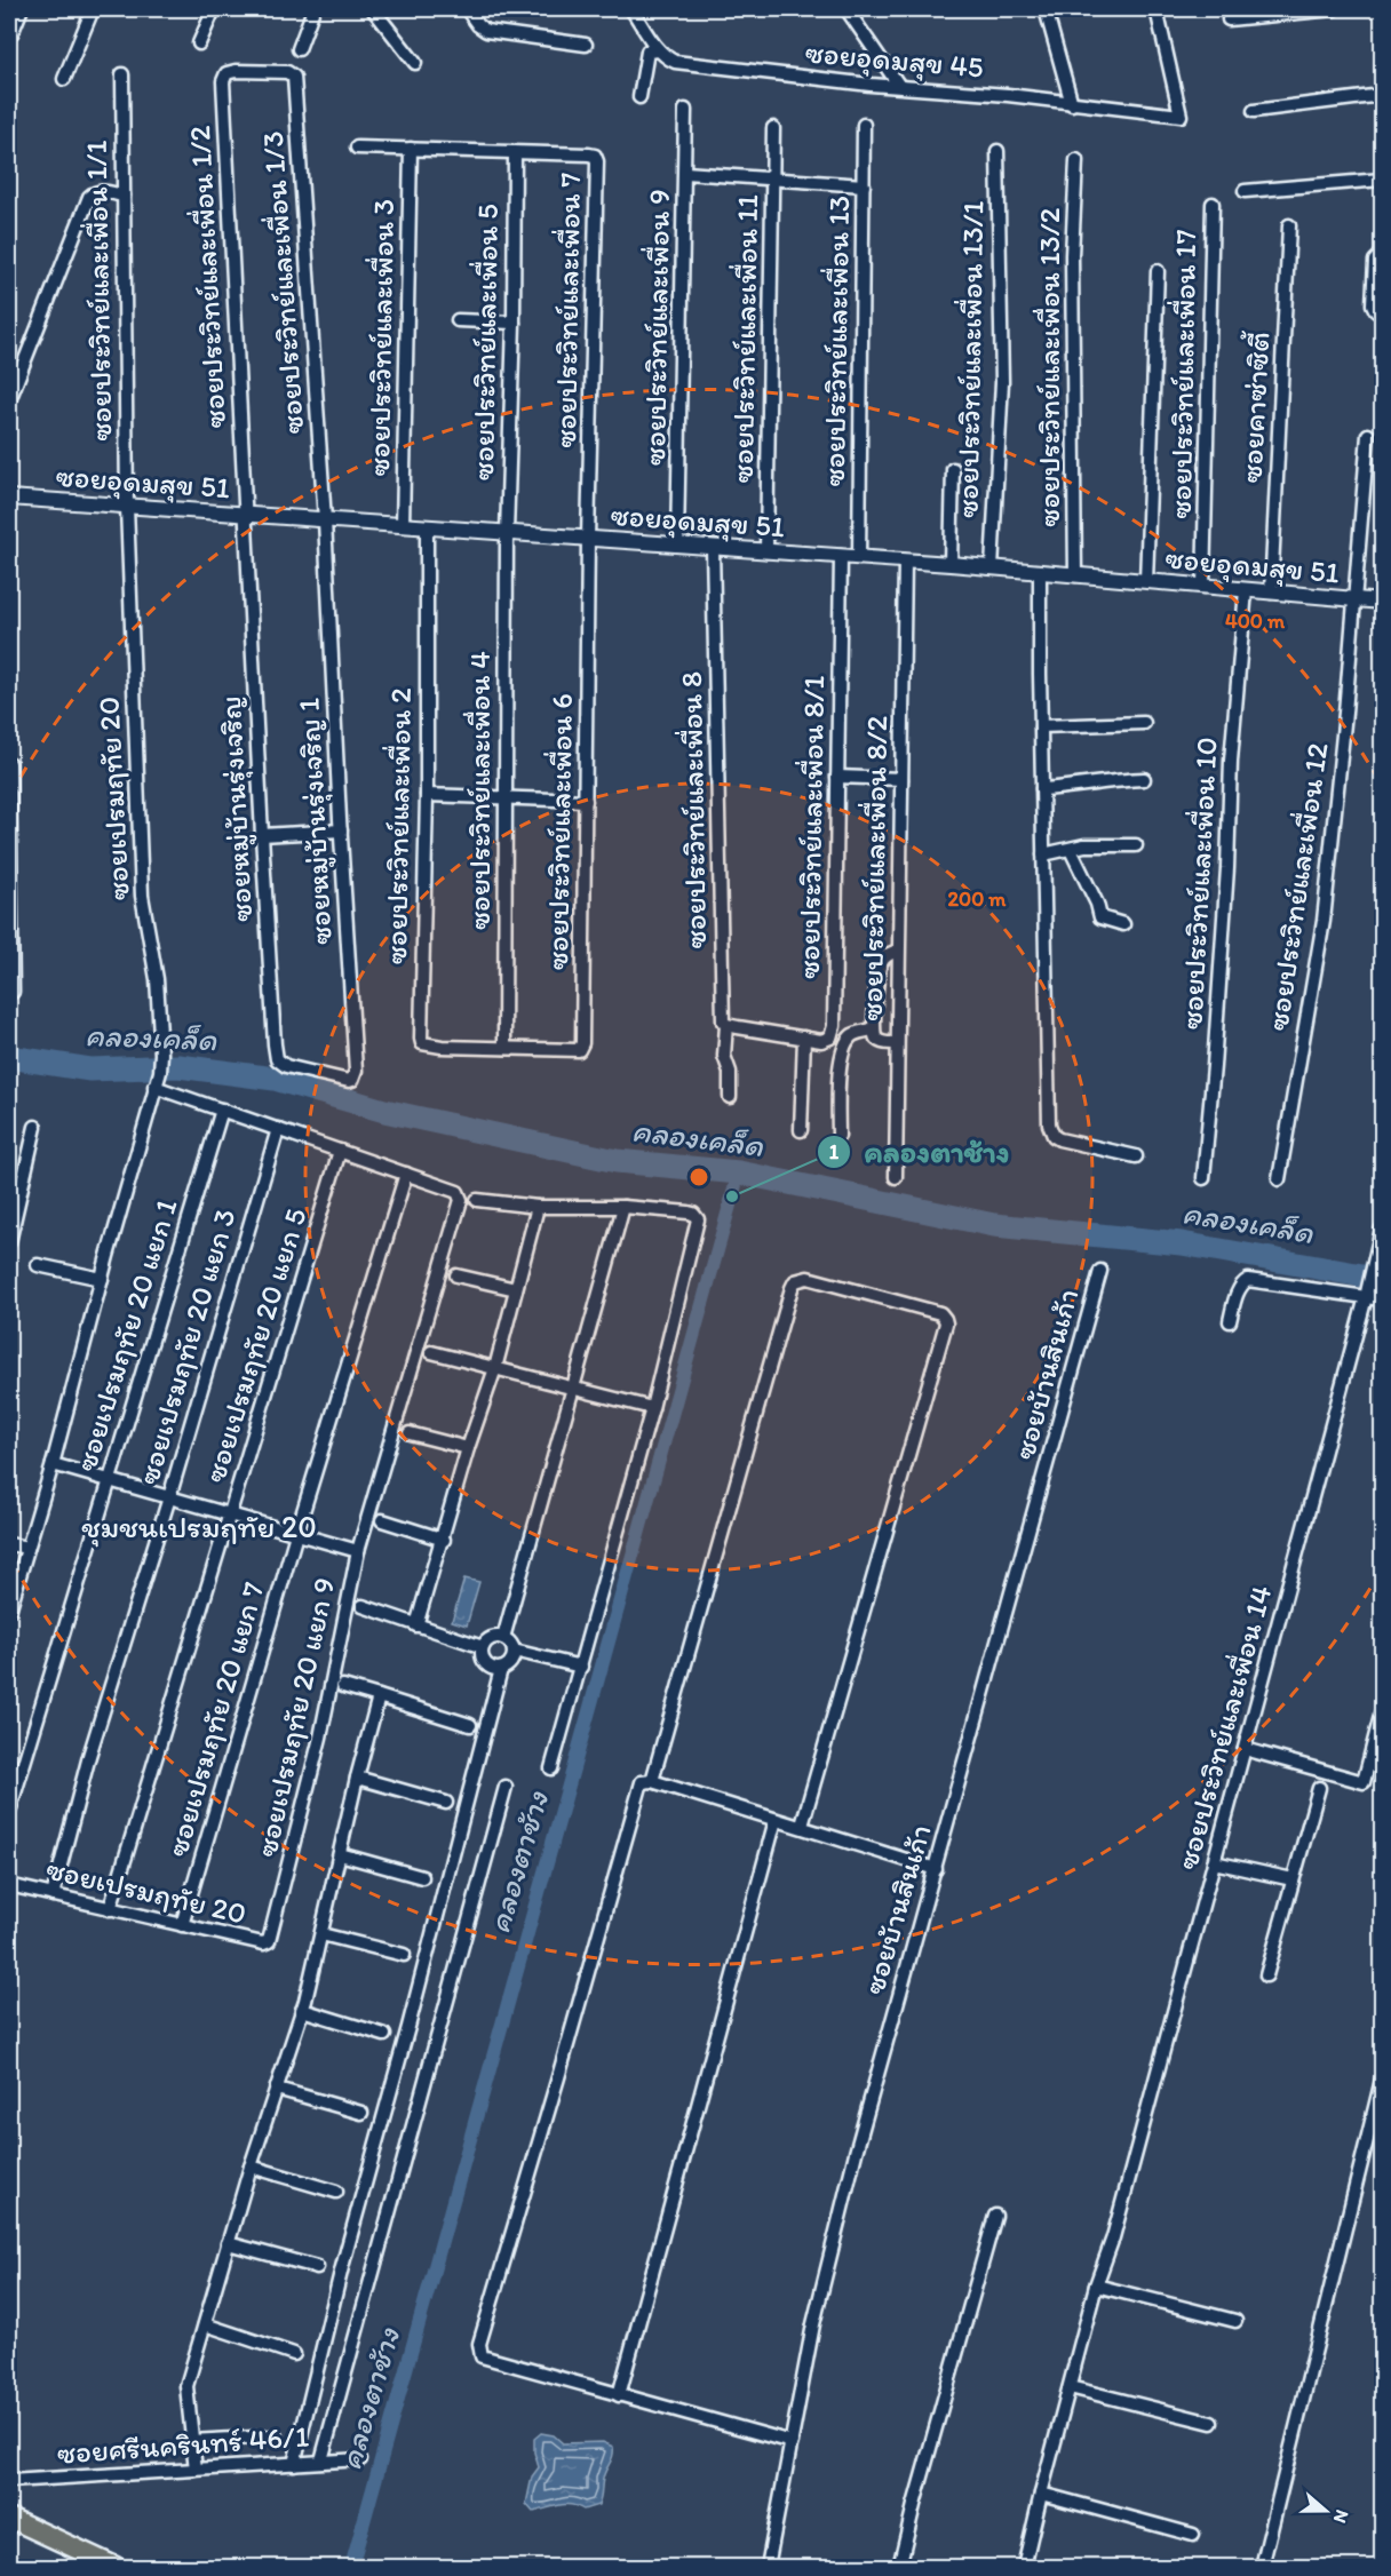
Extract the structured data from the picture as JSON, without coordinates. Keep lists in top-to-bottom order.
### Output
{
  "streets": {
    "street": [
      "ซอยอุดมสุข 45",
      "ซอยประวิทย์และเพื่อน 1/2",
      "ซอยประวิทย์และเพื่อน 1/3",
      "ซอยประวิทย์และเพื่อน 1/1",
      "ซอยประวิทย์และเพื่อน 7",
      "ซอยประวิทย์และเพื่อน 9",
      "ซอยประวิทย์และเพื่อน 3",
      "ซอยประวิทย์และเพื่อน 11",
      "ซอยประวิทย์และเพื่อน 13",
      "ซอยประวิทย์และเพื่อน 5",
      "ซอยประวิทย์และเพื่อน 13/1",
      "ซอยประวิทย์และเพื่อน 13/2",
      "ซอยประวิทย์และเพื่อน 17",
      "ซอยคาซ่าซิตี้",
      "ซอยอุดมสุข 51",
      "ซอยประวิทย์และเพื่อน 4",
      "ซอยเปรมฤทัย 20",
      "ซอยหมู่บ้านรุ่งเจริญ",
      "ซอยประวิทย์และเพื่อน 8",
      "ซอยหมู่บ้านรุ่งเจริญ 1",
      "ซอยประวิทย์และเพื่อน 2",
      "ซอยประวิทย์และเพื่อน 8/1",
      "ซอยประวิทย์และเพื่อน 6",
      "ซอยประวิทย์และเพื่อน 8/2",
      "ซอยประวิทย์และเพื่อน 10",
      "ซอยประวิทย์และเพื่อน 12",
      "ซอยเปรมฤทัย 20 แยก 1",
      "ซอยเปรมฤทัย 20 แยก 5",
      "ซอยเปรมฤทัย 20 แยก 3",
      "ซอยบ้านสินเก้า",
      "ซอยเปรมฤทัย 20 แยก 9",
      "ซอยเปรมฤทัย 20 แยก 7",
      "ซอยประวิทย์และเพื่อน 14",
      "ซอยศรีนครินทร์ 46/1"
    ]
  },
  "crossings": [
    ["ซอยประวิทย์และเพื่อน 1/2", "ซอยประวิทย์และเพื่อน 1/3"],
    ["ซอยประวิทย์และเพื่อน 1/2", "ซอยอุดมสุข 51"],
    ["ซอยประวิทย์และเพื่อน 1/2", "ซอยหมู่บ้านรุ่งเจริญ"],
    ["ซอยประวิทย์และเพื่อน 1/3", "ซอยอุดมสุข 51"],
    ["ซอยประวิทย์และเพื่อน 1/3", "ซอยหมู่บ้านรุ่งเจริญ 1"],
    ["ซอยประวิทย์และเพื่อน 1/1", "ซอยอุดมสุข 51"],
    ["ซอยประวิทย์และเพื่อน 1/1", "ซอยเปรมฤทัย 20"],
    ["ซอยประวิทย์และเพื่อน 7", "ซอยประวิทย์และเพื่อน 3"],
    ["ซอยประวิทย์และเพื่อน 7", "ซอยประวิทย์และเพื่อน 5"],
    ["ซอยประวิทย์และเพื่อน 7", "ซอยอุดมสุข 51"],
    ["ซอยประวิทย์และเพื่อน 7", "ซอยประวิทย์และเพื่อน 6"],
    ["ซอยประวิทย์และเพื่อน 9", "ซอยอุดมสุข 51"],
    ["ซอยประวิทย์และเพื่อน 3", "ซอยอุดมสุข 51"],
    ["ซอยประวิทย์และเพื่อน 11", "ซอยอุดมสุข 51"],
    ["ซอยประวิทย์และเพื่อน 13", "ซอยอุดมสุข 51"],
    ["ซอยประวิทย์และเพื่อน 5", "ซอยอุดมสุข 51"],
    ["ซอยประวิทย์และเพื่อน 5", "ซอยประวิทย์และเพื่อน 4"],
    ["ซอยประวิทย์และเพื่อน 13/1", "ซอยอุดมสุข 51"],
    ["ซอยประวิทย์และเพื่อน 13/2", "ซอยอุดมสุข 51"],
    ["ซอยประวิทย์และเพื่อน 17", "ซอยอุดมสุข 51"],
    ["ซอยคาซ่าซิตี้", "ซอยอุดมสุข 51"],
    ["ซอยอุดมสุข 51", "ซอยประวิทย์และเพื่อน 4"],
    ["ซอยอุดมสุข 51", "ซอยเปรมฤทัย 20"],
    ["ซอยอุดมสุข 51", "ซอยหมู่บ้านรุ่งเจริญ"],
    ["ซอยอุดมสุข 51", "ซอยประวิทย์และเพื่อน 8"],
    ["ซอยอุดมสุข 51", "ซอยหมู่บ้านรุ่งเจริญ 1"],
    ["ซอยอุดมสุข 51", "ซอยประวิทย์และเพื่อน 2"],
    ["ซอยอุดมสุข 51", "ซอยประวิทย์และเพื่อน 8/1"],
    ["ซอยอุดมสุข 51", "ซอยประวิทย์และเพื่อน 6"],
    ["ซอยอุดมสุข 51", "ซอยประวิทย์และเพื่อน 8/2"],
    ["ซอยอุดมสุข 51", "ซอยประวิทย์และเพื่อน 10"],
    ["ซอยอุดมสุข 51", "ซอยประวิทย์และเพื่อน 12"],
    ["ซอยประวิทย์และเพื่อน 4", "ซอยประวิทย์และเพื่อน 2"],
    ["ซอยประวิทย์และเพื่อน 4", "ซอยประวิทย์และเพื่อน 6"],
    ["ซอยเปรมฤทัย 20", "ซอยเปรมฤทัย 20 แยก 5"],
    ["ซอยเปรมฤทัย 20", "ซอยเปรมฤทัย 20 แยก 3"],
    ["ซอยเปรมฤทัย 20", "ซอยเปรมฤทัย 20 แยก 9"],
    ["ซอยเปรมฤทัย 20", "ซอยเปรมฤทัย 20 แยก 7"],
    ["ซอยหมู่บ้านรุ่งเจริญ", "ซอยหมู่บ้านรุ่งเจริญ 1"],
    ["ซอยประวิทย์และเพื่อน 8", "ซอยประวิทย์และเพื่อน 8/1"],
    ["ซอยประวิทย์และเพื่อน 2", "ซอยประวิทย์และเพื่อน 6"],
    ["ซอยเปรมฤทัย 20 แยก 9", "ซอยเปรมฤทัย 20 แยก 7"]
  ],
  "districts": ["ชุมชนเปรมฤทัย 20"],
  "water": ["คลองเคล็ด", "คลองตาช้าง"],
  "places": ["คลองตาช้าง"],
  "north": "right",
  "rings": ["400 m", "200 m"]
}
